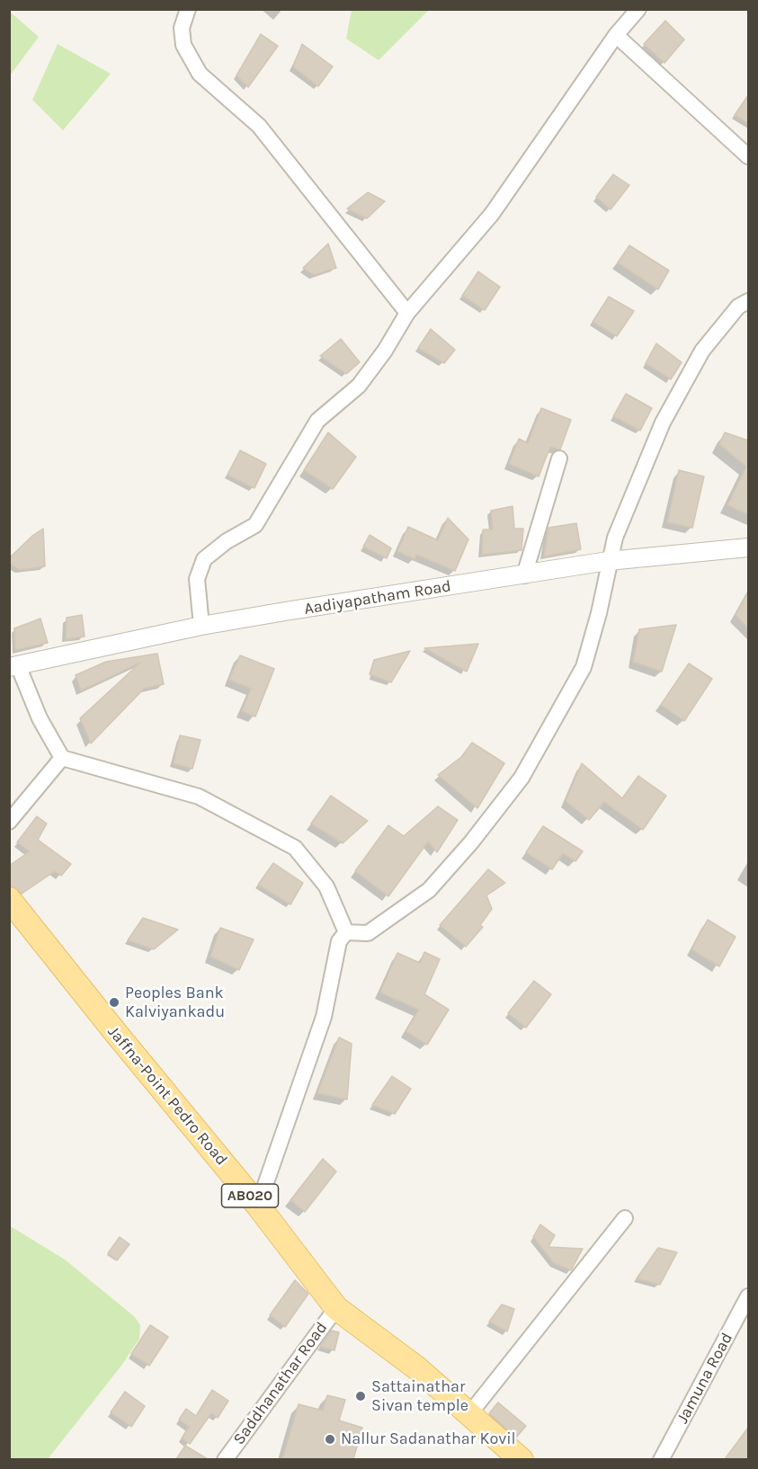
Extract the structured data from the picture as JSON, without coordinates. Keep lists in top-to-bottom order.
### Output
{
  "streets": {
    "main road": ["Jaffna-Point Pedro Road", "AB020"],
    "street": ["Aadiyapatham Road", "Jamuna Road", "Saddhanathar Road"]
  },
  "crossings": [
    ["Jaffna-Point Pedro Road", "Saddhanathar Road"]
  ],
  "places": ["Peoples Bank Kalviyankadu", "Sattainathar Sivan temple", "Nallur Sadanathar Kovil"]
}
